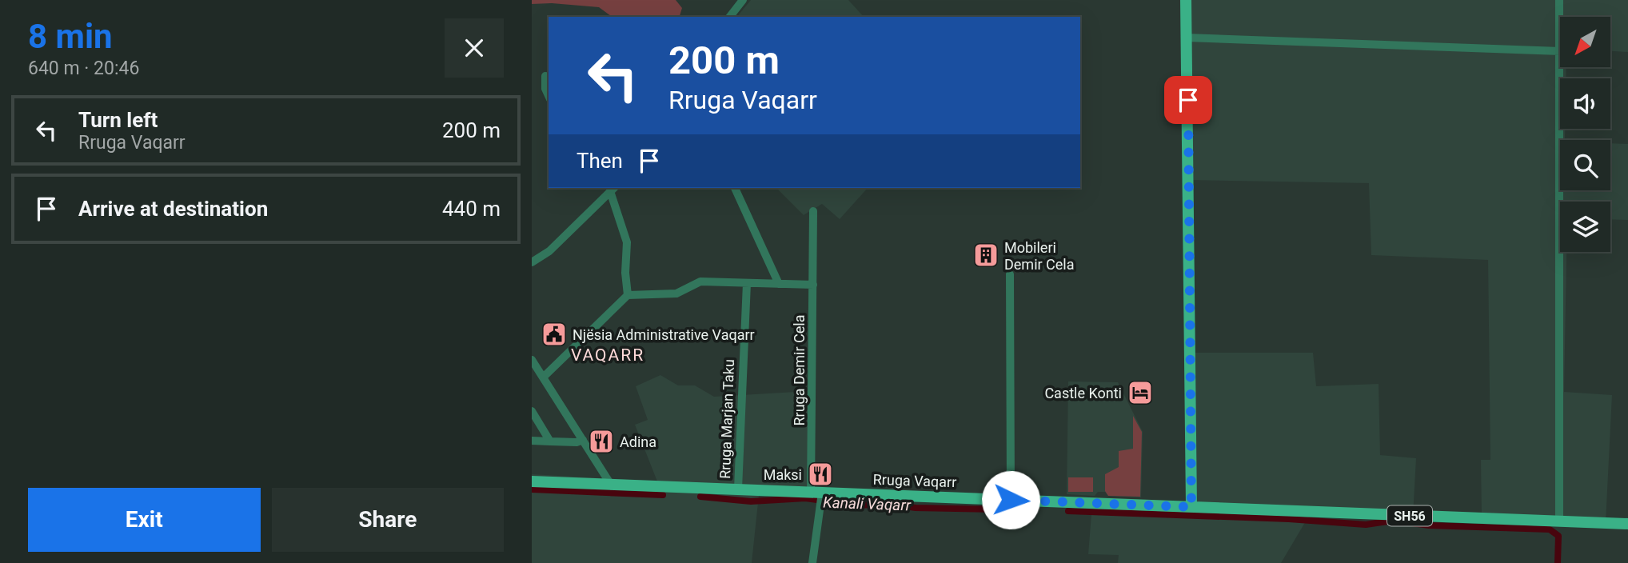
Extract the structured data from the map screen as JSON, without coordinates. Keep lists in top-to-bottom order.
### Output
{
  "streets": {
    "main road": ["Rruga Vaqarr", "SH56"],
    "street": ["Rruga Demir Cela", "Rruga Marjan Taku"]
  },
  "crossings": [
    ["Rruga Demir Cela", "Rruga Vaqarr"],
    ["Rruga Marjan Taku", "Rruga Vaqarr"],
    ["Rruga Vaqarr", "SH56"]
  ],
  "districts": ["VAQARR"],
  "water": ["Kanali Vaqarr"],
  "places": {
    "building": ["Mobileri Demir Cela"],
    "public building": ["Njësia Administrative Vaqarr"],
    "hotel": ["Castle Konti"],
    "restaurant": ["Adina", "Maksi"]
  },
  "north": "bottom left",
  "page": {
    "heading": ["8 min", "640 m · 20:46"],
    "turn": ["200 m", "Rruga Vaqarr"],
    "list": [
      {
        "name": "Turn left",
        "note": "Rruga Vaqarr",
        "value": "200 m"
      },
      {
        "name": "Arrive at destination",
        "value": "440 m"
      }
    ],
    "then": "Then",
    "buttons": ["Exit", "Share"]
  }
}
